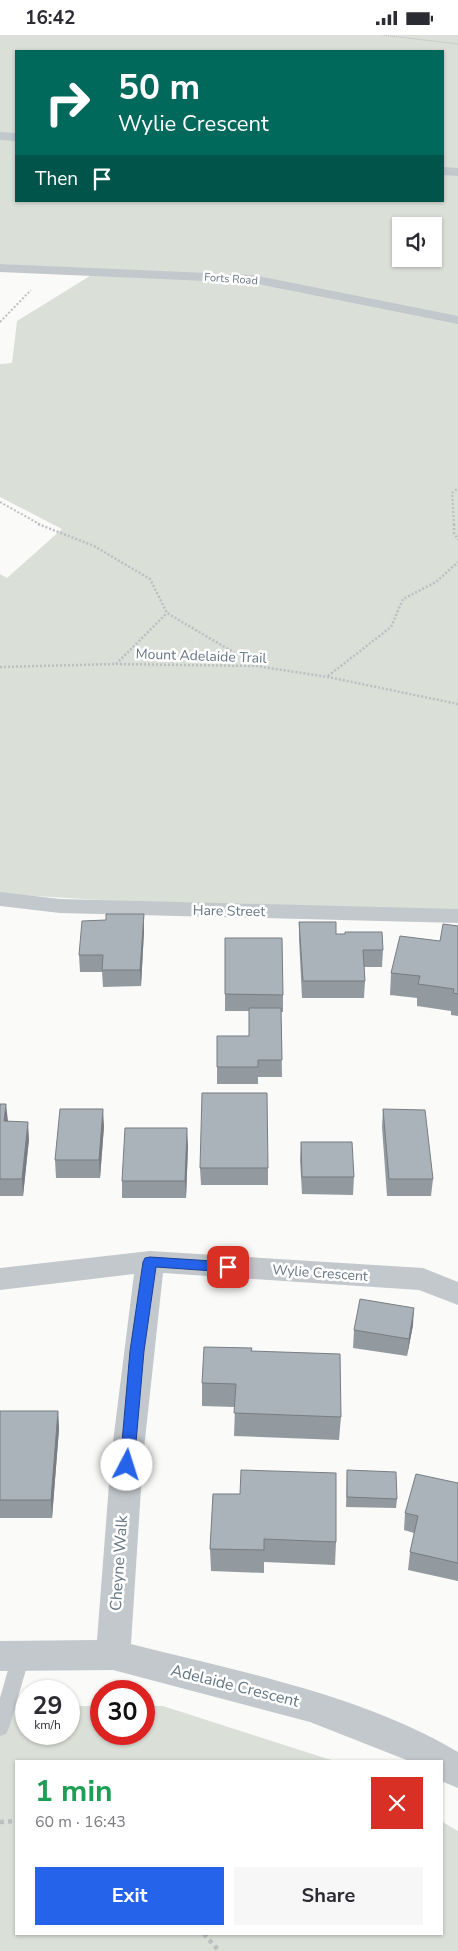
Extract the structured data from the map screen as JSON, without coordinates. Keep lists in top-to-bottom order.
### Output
{
  "streets": {
    "street": [
      "Forts Road",
      "Hare Street",
      "Wylie Crescent",
      "Cheyne Walk",
      "Adelaide Crescent"
    ],
    "path": ["Mount Adelaide Trail"]
  },
  "crossings": [
    ["Wylie Crescent", "Cheyne Walk"],
    ["Cheyne Walk", "Adelaide Crescent"]
  ],
  "page": {
    "status": "16:42",
    "turn": ["50 m", "Wylie Crescent"],
    "then": "Then",
    "speed": "29 km/h",
    "limit": "30",
    "heading": ["1 min", "60 m · 16:43"],
    "buttons": ["Exit", "Share"]
  }
}
